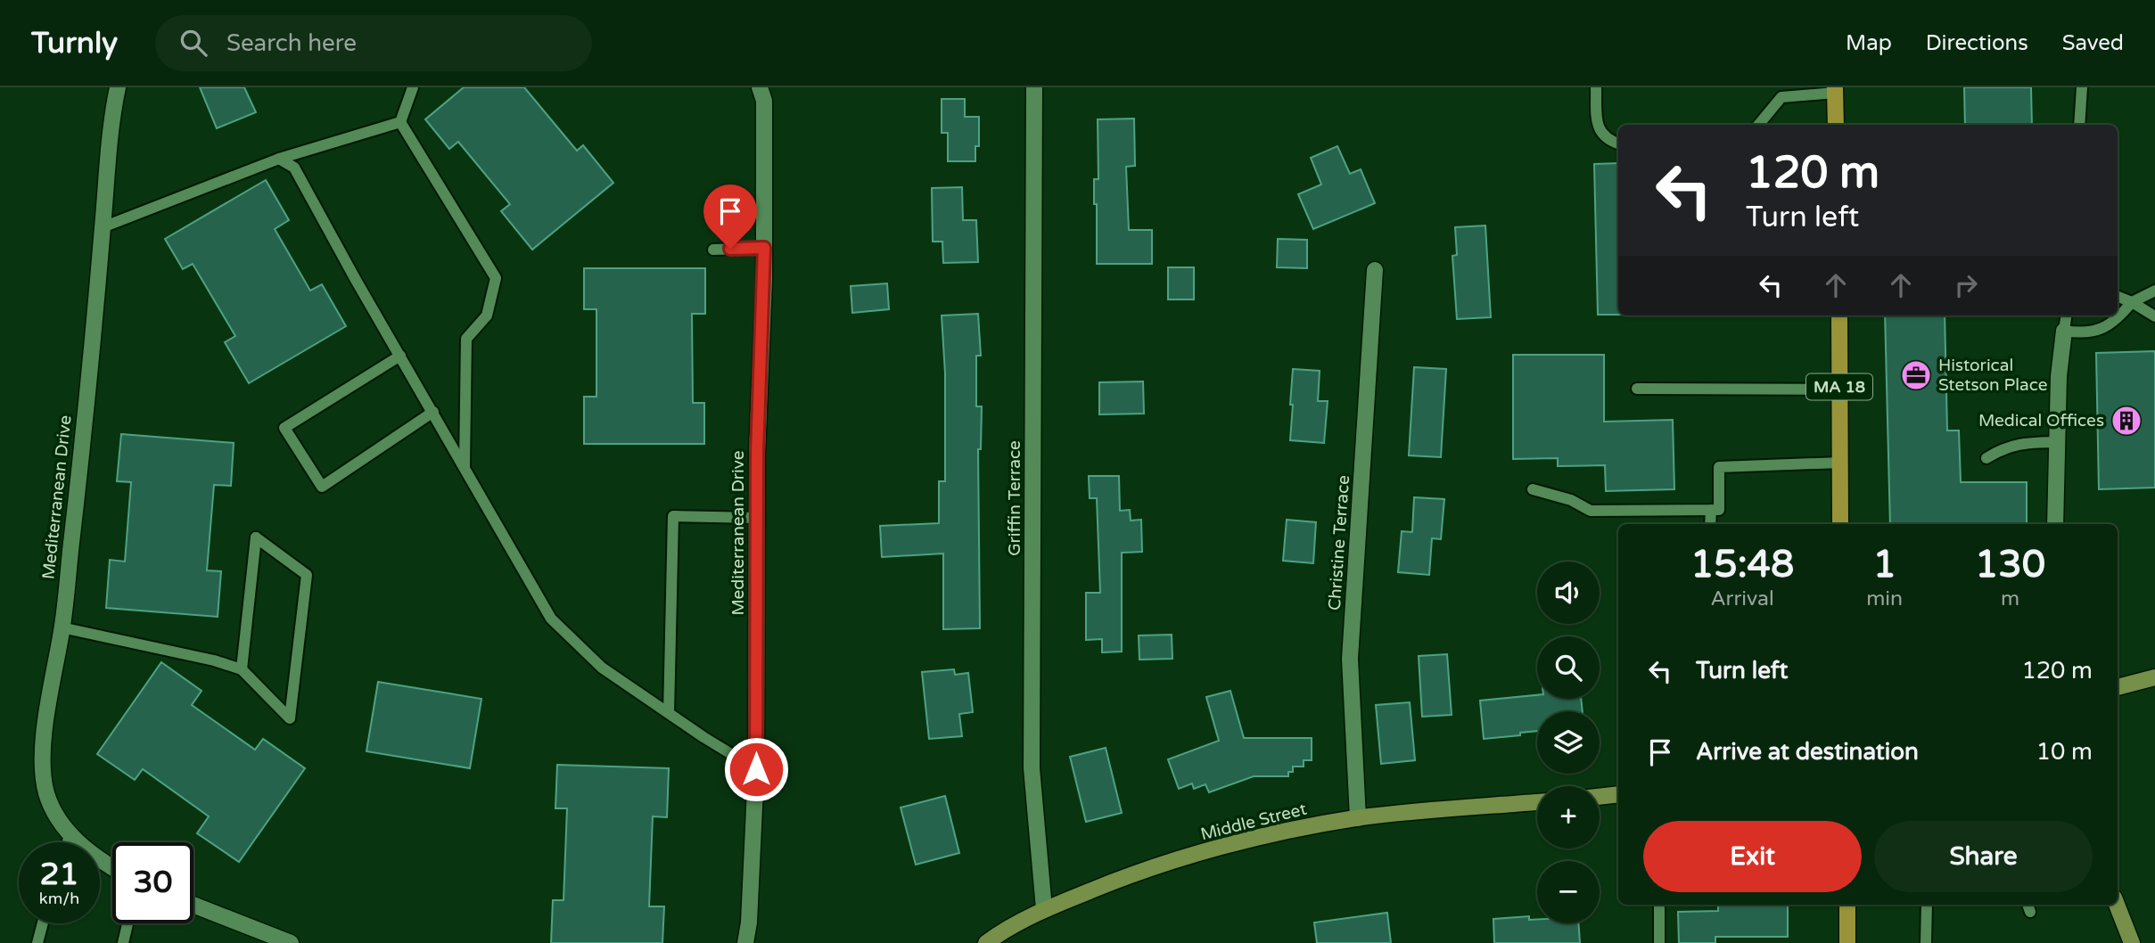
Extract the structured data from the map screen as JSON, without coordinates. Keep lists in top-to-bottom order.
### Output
{
  "streets": {
    "main road": ["MA 18", "Middle Street"],
    "street": ["Mediterranean Drive", "Griffin Terrace", "Christine Terrace"]
  },
  "crossings": [
    ["Griffin Terrace", "Middle Street"],
    ["Christine Terrace", "Middle Street"]
  ],
  "places": {
    "office": ["Historical Stetson Place"],
    "building": ["Medical Offices"]
  },
  "page": {
    "header": "Turnly",
    "search": "Search here",
    "nav": ["Map", "Directions", "Saved"],
    "turn": ["120 m", "Turn left"],
    "eta": [
      "15:48",
      "Arrival",
      "1",
      "min",
      "130",
      "m"
    ],
    "map_buttons": ["+", "−"],
    "list": [
      {
        "name": "Turn left",
        "value": "120 m"
      },
      {
        "name": "Arrive at destination",
        "value": "10 m"
      }
    ],
    "buttons": ["Exit", "Share"],
    "speed": "21 km/h",
    "limit": "30"
  }
}
